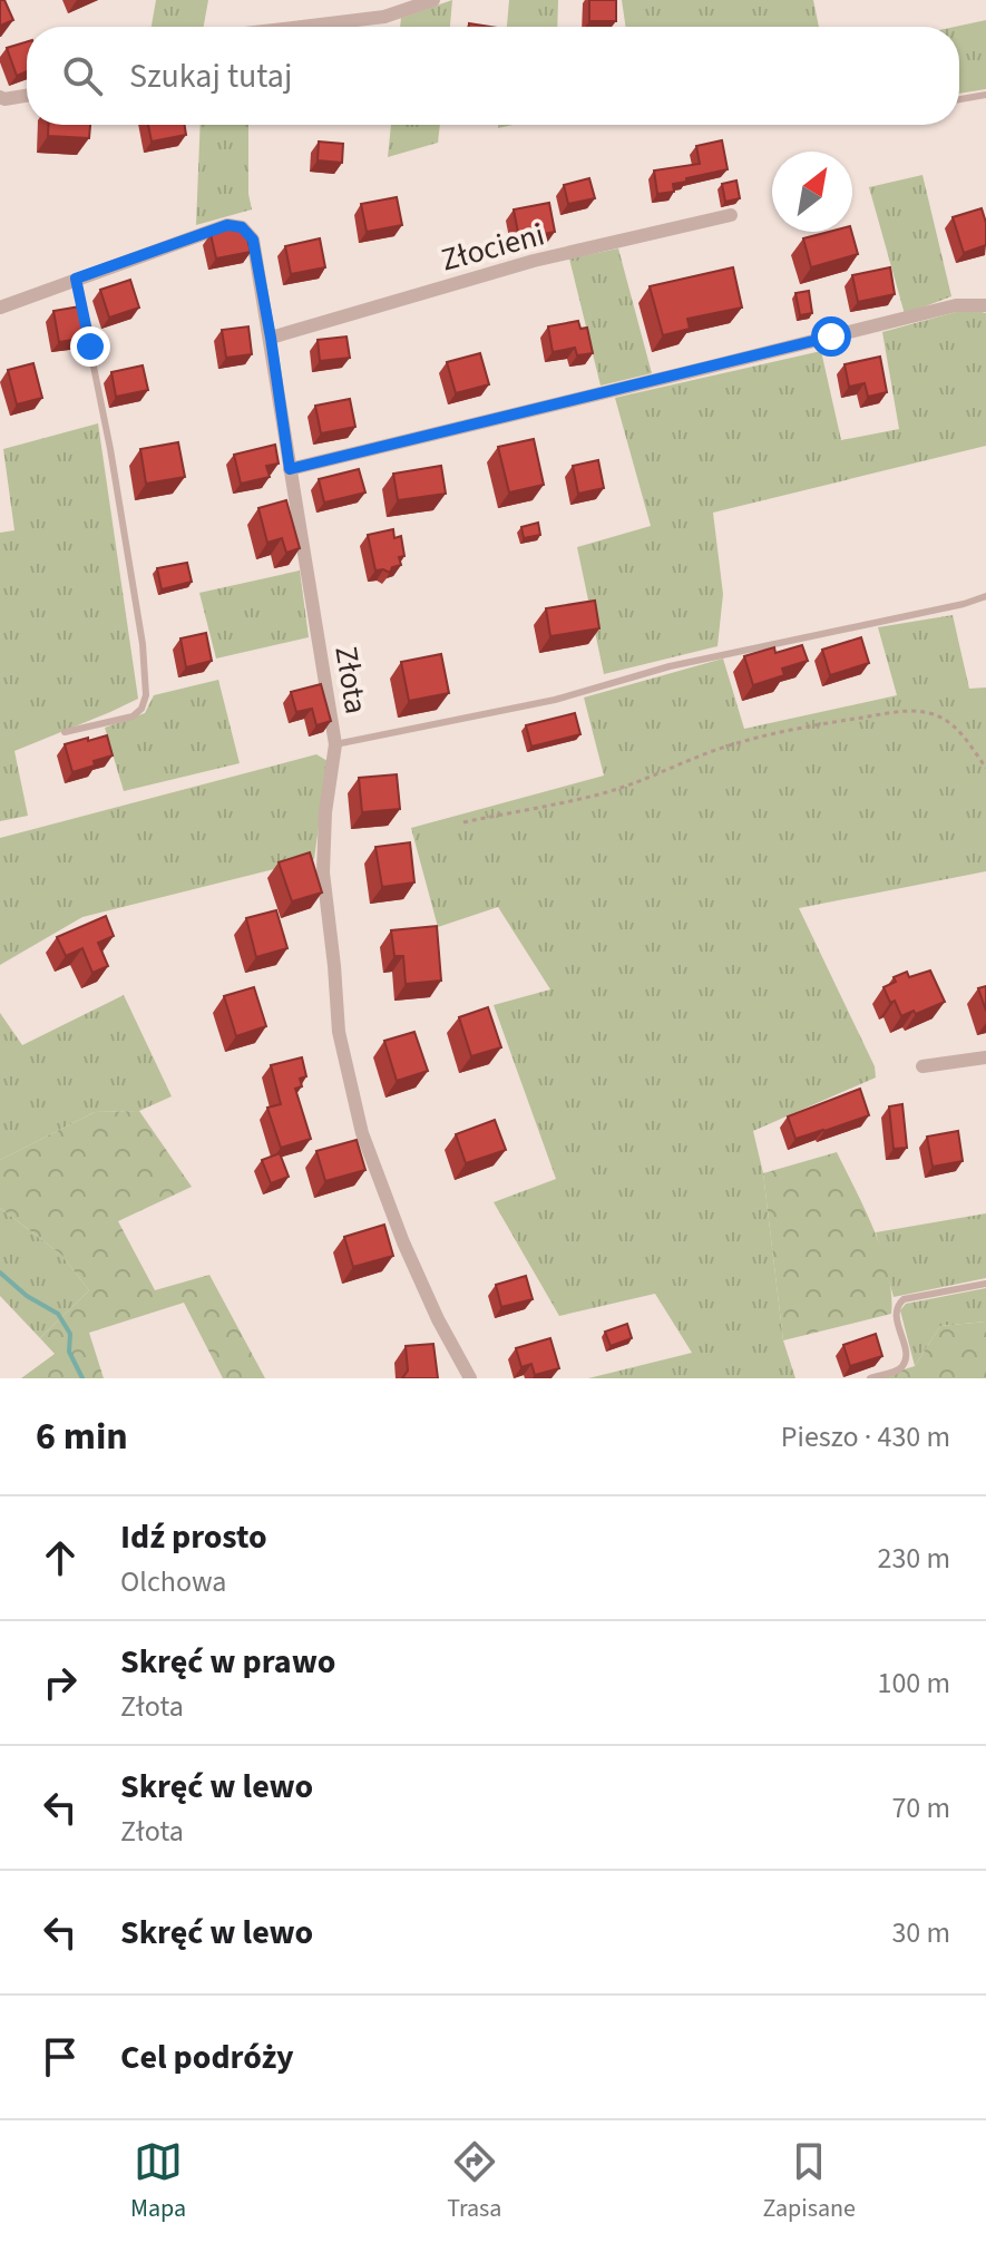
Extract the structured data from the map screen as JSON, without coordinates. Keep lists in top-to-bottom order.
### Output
{
  "streets": {
    "street": ["Złocieni", "Złota"]
  },
  "crossings": [
    ["Złocieni", "Złota"]
  ],
  "north": "top right",
  "page": {
    "search": "Szukaj tutaj",
    "heading": ["6 min", "Pieszo · 430 m"],
    "list": [
      ["Idź prosto", "Olchowa", "230 m"],
      ["Skręć w prawo", "Złota", "100 m"],
      ["Skręć w lewo", "Złota", "70 m"],
      ["Skręć w lewo", "30 m"],
      "Cel podróży"
    ],
    "nav": ["Mapa", "Trasa", "Zapisane"]
  }
}
